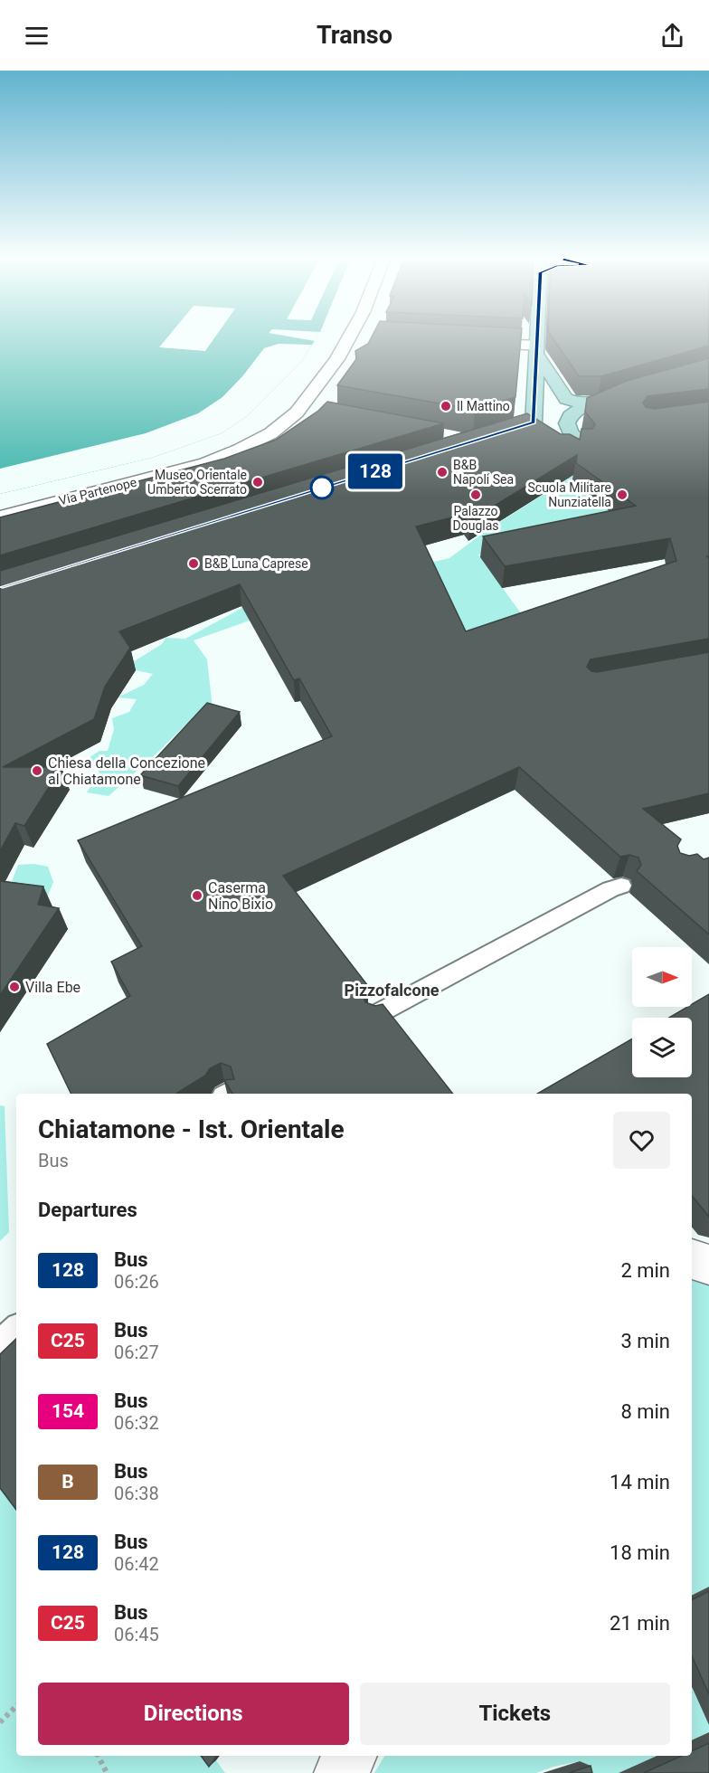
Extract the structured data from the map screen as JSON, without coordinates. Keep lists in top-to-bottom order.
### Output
{
  "streets": {
    "street": ["Via Partenope"]
  },
  "districts": ["Pizzofalcone"],
  "places": [
    "Il Mattino",
    "B&B Napoli Sea",
    "Museo Orientale Umberto Scerrato",
    "Palazzo Douglas",
    "Scuola Militare Nunziatella",
    "B&B Luna Caprese",
    "Chiesa della Concezione al Chiatamone",
    "Caserma Nino Bixio",
    "Villa Ebe"
  ],
  "lines": ["bus line 128"],
  "north": "right",
  "page": {
    "header": "Transo",
    "on_map": "128",
    "heading": [
      ["Chiatamone - Ist. Orientale", "Bus"],
      "Departures"
    ],
    "list": [
      {
        "mark": "128",
        "name": "Bus",
        "note": "06:26",
        "value": "2 min"
      },
      {
        "mark": "C25",
        "name": "Bus",
        "note": "06:27",
        "value": "3 min"
      },
      {
        "mark": "154",
        "name": "Bus",
        "note": "06:32",
        "value": "8 min"
      },
      {
        "mark": "B",
        "name": "Bus",
        "note": "06:38",
        "value": "14 min"
      },
      {
        "mark": "128",
        "name": "Bus",
        "note": "06:42",
        "value": "18 min"
      },
      {
        "mark": "C25",
        "name": "Bus",
        "note": "06:45",
        "value": "21 min"
      }
    ],
    "buttons": ["Directions", "Tickets"]
  }
}
